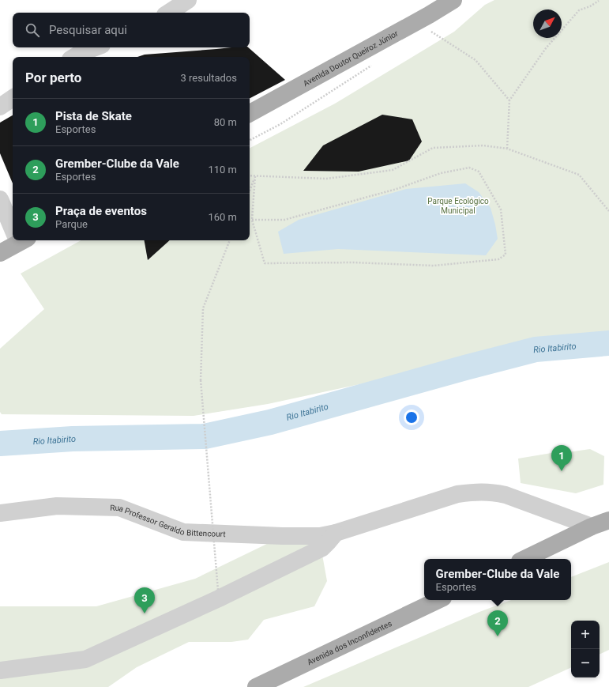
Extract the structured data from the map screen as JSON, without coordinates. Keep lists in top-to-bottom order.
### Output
{
  "streets": {
    "main road": ["Avenida Doutor Queiroz Júnior", "Avenida dos Inconfidentes"],
    "street": ["Rua Professor Geraldo Bittencourt"]
  },
  "water": ["Rio Itabirito"],
  "parks": ["Parque Ecológico Municipal"],
  "north": "top right",
  "page": {
    "search": "Pesquisar aqui",
    "heading": ["Por perto", "3 resultados"],
    "list": [
      {
        "mark": "1",
        "name": "Pista de Skate",
        "note": "Esportes",
        "value": "80 m"
      },
      {
        "mark": "2",
        "name": "Grember-Clube da Vale",
        "note": "Esportes",
        "value": "110 m"
      },
      {
        "mark": "3",
        "name": "Praça de eventos",
        "note": "Parque",
        "value": "160 m"
      }
    ],
    "pins": ["1", "3", "2"],
    "popup": ["Grember-Clube da Vale", "Esportes"],
    "map_buttons": ["+", "−"]
  }
}
